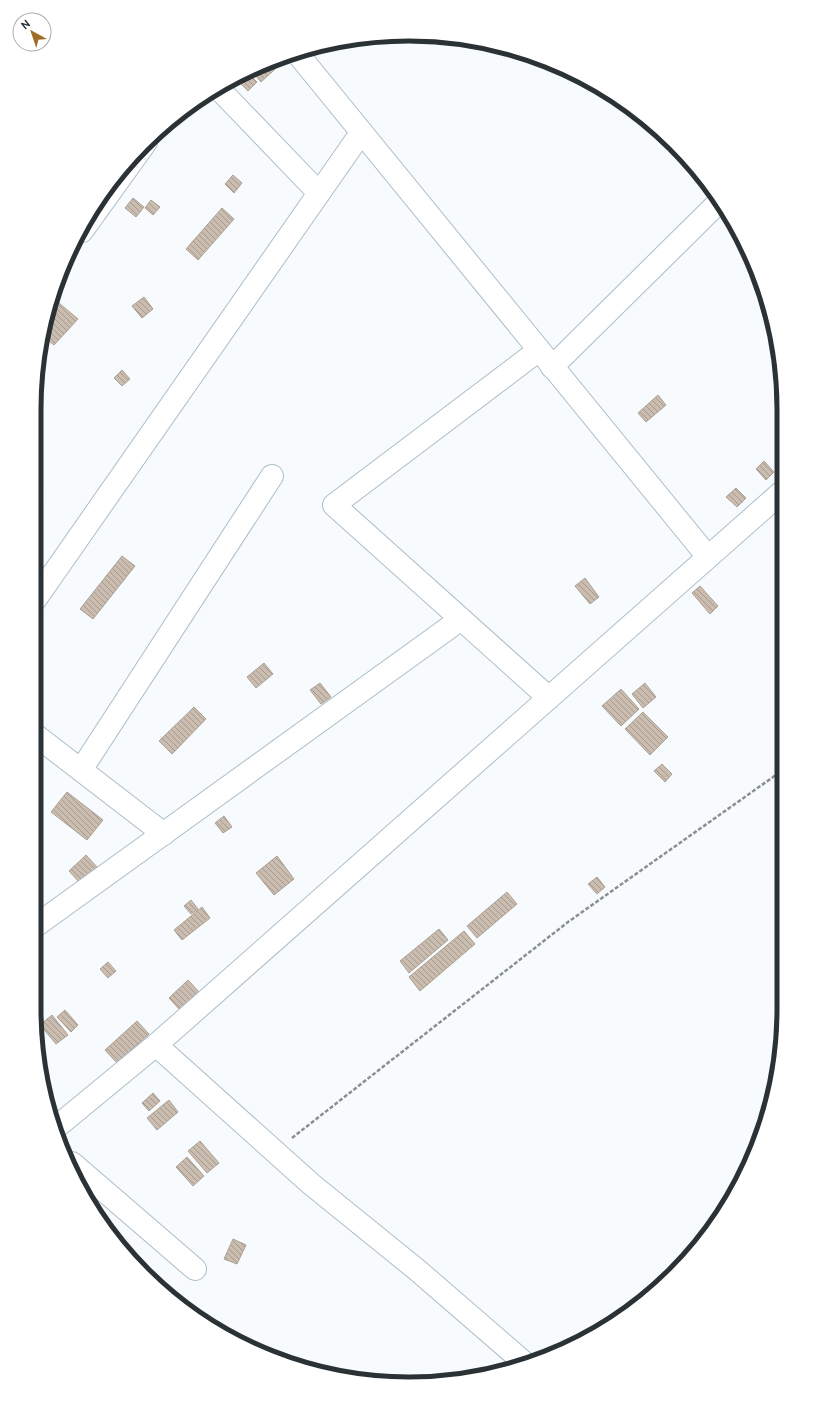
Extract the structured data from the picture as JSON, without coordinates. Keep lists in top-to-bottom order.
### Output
{
  "north": "top left"
}
